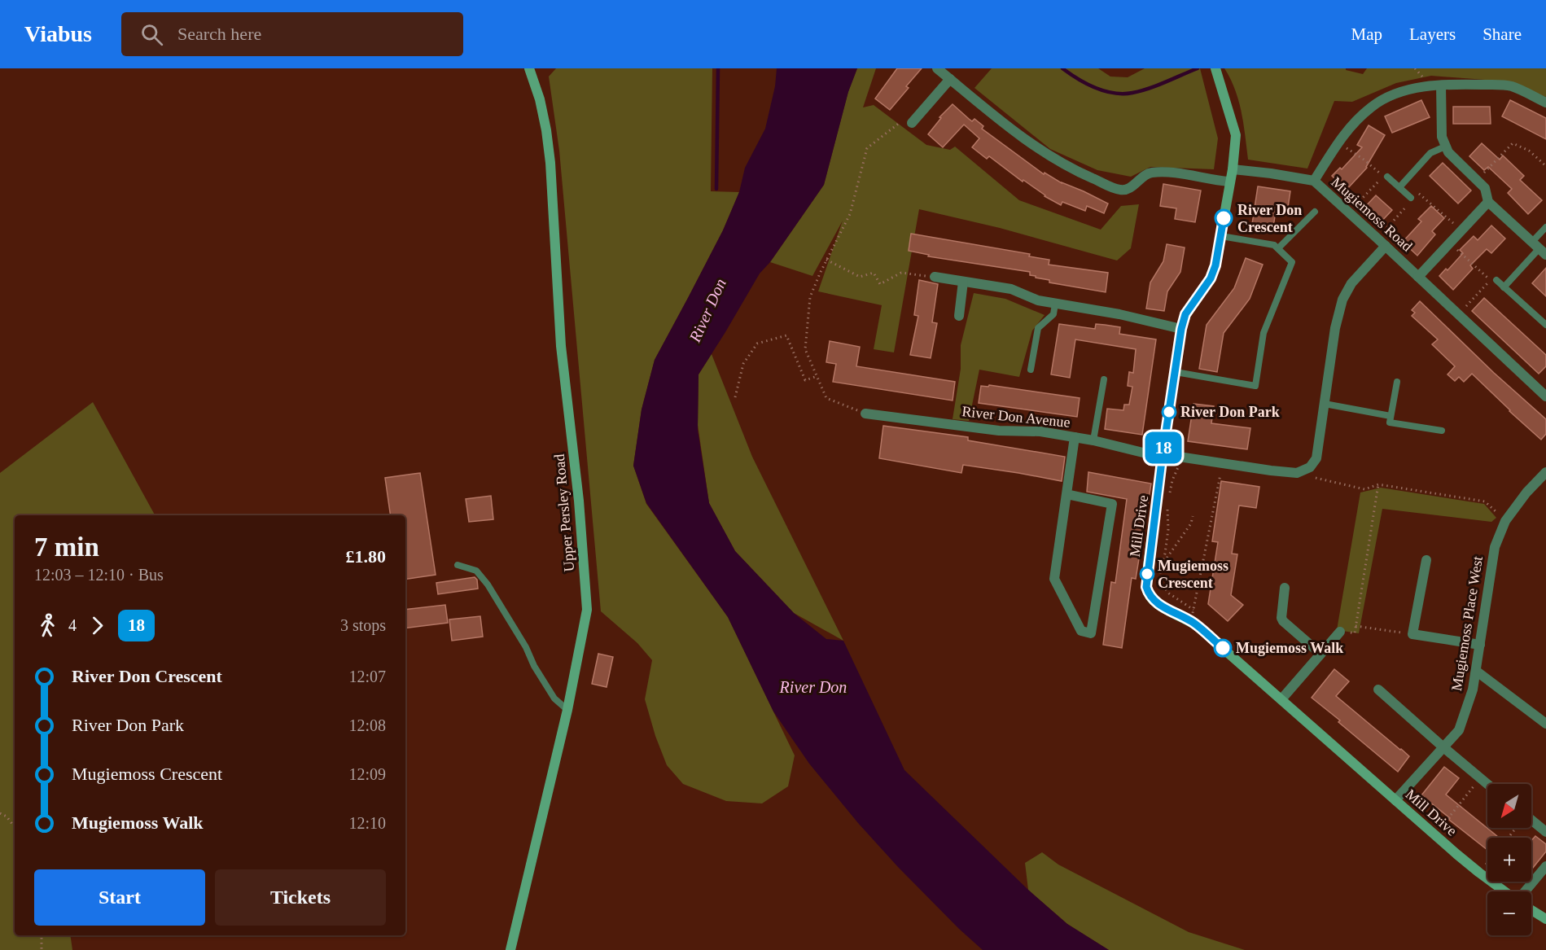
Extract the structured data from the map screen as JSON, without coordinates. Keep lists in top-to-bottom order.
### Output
{
  "streets": {
    "street": [
      "Mugiemoss Road",
      "River Don Avenue",
      "Upper Persley Road",
      "Mill Drive",
      "Mugiemoss Place West"
    ]
  },
  "crossings": [
    ["Mugiemoss Road", "Mill Drive"],
    ["River Don Avenue", "Mill Drive"],
    ["Mill Drive", "Mugiemoss Place West"]
  ],
  "water": ["River Don"],
  "places": [
    "River Don Crescent",
    "River Don Park",
    "Mugiemoss Crescent",
    "Mugiemoss Walk"
  ],
  "lines": ["bus line 18"],
  "north": "bottom left",
  "page": {
    "header": "Viabus",
    "search": "Search here",
    "nav": ["Map", "Layers", "Share"],
    "on_map": "18",
    "heading": ["7 min", "12:03 – 12:10 · Bus", "£1.80"],
    "legs": ["4", "18", "3 stops"],
    "list": [
      {
        "name": "River Don Crescent",
        "value": "12:07"
      },
      {
        "name": "River Don Park",
        "value": "12:08"
      },
      {
        "name": "Mugiemoss Crescent",
        "value": "12:09"
      },
      {
        "name": "Mugiemoss Walk",
        "value": "12:10"
      }
    ],
    "map_buttons": ["+", "−"],
    "buttons": ["Start", "Tickets"]
  }
}
